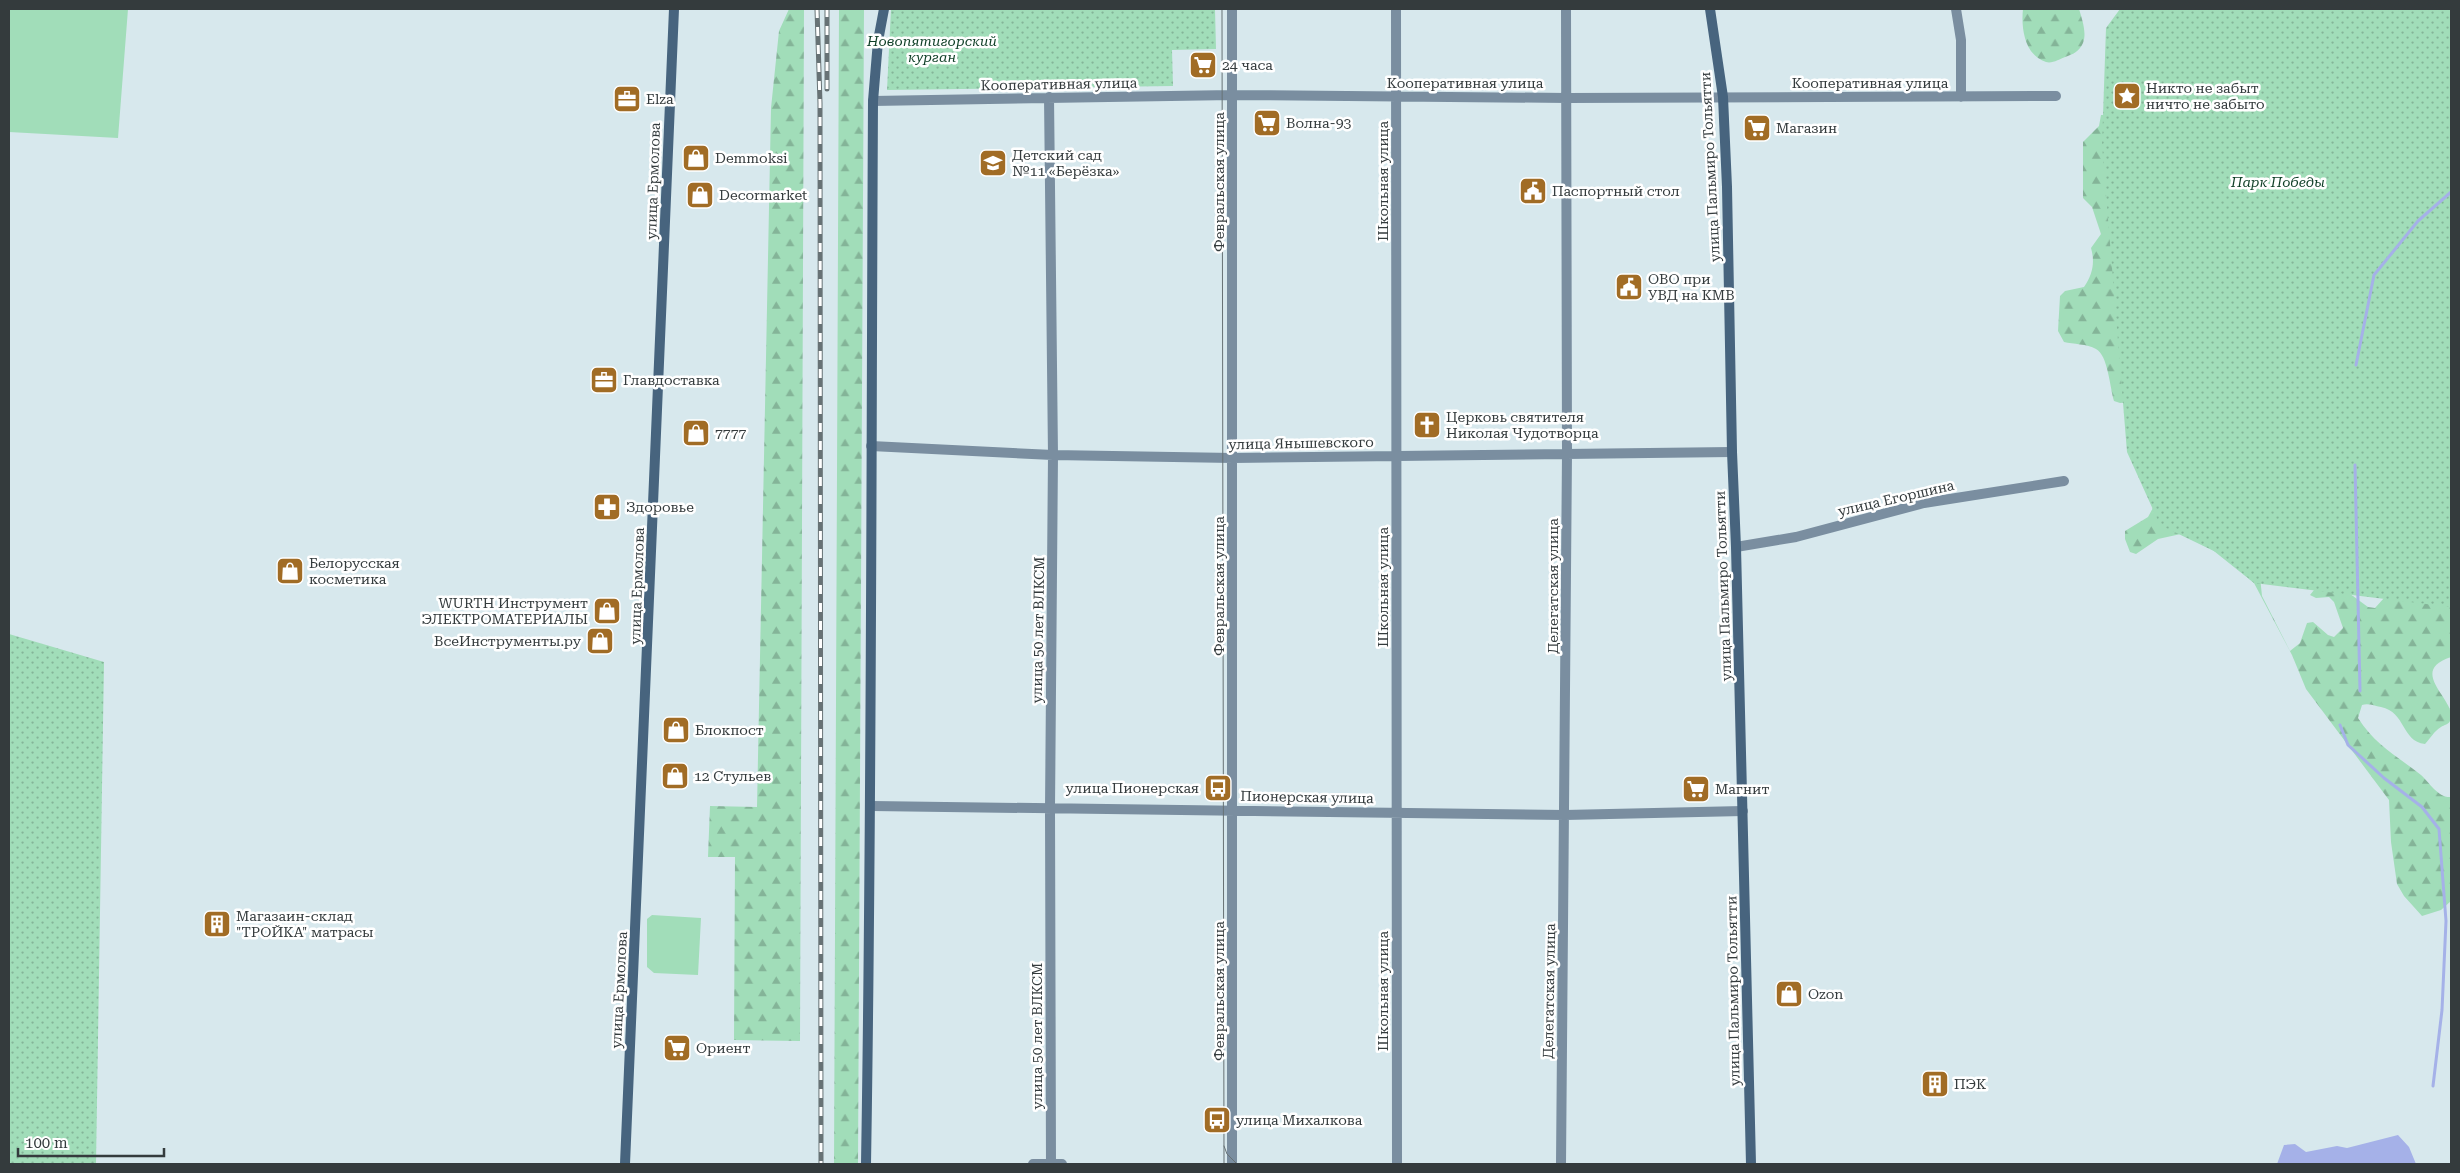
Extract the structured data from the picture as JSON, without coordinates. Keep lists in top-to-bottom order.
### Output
{
  "streets": {
    "street": [
      "Кооперативная улица",
      "улица Пальмиро Тольятти",
      "улица Ермолова",
      "Школьная улица",
      "Февральская улица",
      "улица Янышевского",
      "улица Егоршина",
      "Делегатская улица",
      "улица 50 лет ВЛКСМ",
      "Пионерская улица"
    ]
  },
  "crossings": [
    ["Кооперативная улица", "улица Пальмиро Тольятти"],
    ["Кооперативная улица", "Школьная улица"],
    ["Кооперативная улица", "Февральская улица"],
    ["Кооперативная улица", "Делегатская улица"],
    ["Кооперативная улица", "улица 50 лет ВЛКСМ"],
    ["улица Пальмиро Тольятти", "улица Янышевского"],
    ["улица Пальмиро Тольятти", "улица Егоршина"],
    ["улица Пальмиро Тольятти", "Пионерская улица"],
    ["Школьная улица", "улица Янышевского"],
    ["Школьная улица", "Пионерская улица"],
    ["Февральская улица", "улица Янышевского"],
    ["Февральская улица", "Пионерская улица"],
    ["улица Янышевского", "Делегатская улица"],
    ["улица Янышевского", "улица 50 лет ВЛКСМ"],
    ["Делегатская улица", "Пионерская улица"],
    ["улица 50 лет ВЛКСМ", "Пионерская улица"]
  ],
  "parks": ["Новопятигорский курган", "Парк Победы"],
  "places": {
    "supermarket": [
      "24 часа",
      "Волна-93",
      "Магазин",
      "Магнит",
      "Ориент"
    ],
    "place": ["Никто не забыт ничто не забыто"],
    "office": ["Elza", "Главдоставка"],
    "shop": [
      "Demmoksi",
      "Decormarket",
      "7777",
      "Белорусская косметика",
      "WURTH Инструмент ЭЛЕКТРОМАТЕРИАЛЫ",
      "ВсеИнструменты.ру",
      "Блокпост",
      "12 Стульев",
      "Ozon"
    ],
    "school or university": ["Детский сад №11 «Берёзка»"],
    "public building": ["Паспортный стол", "ОВО при УВД на КМВ"],
    "church": ["Церковь святителя Николая Чудотворца"],
    "pharmacy": ["Здоровье"],
    "bus stop": ["улица Пионерская", "улица Михалкова"],
    "building": ["Магазаин-склад \"ТРОЙКА\" матрасы", "ПЭК"]
  },
  "scale_bar": "100 m"
}
